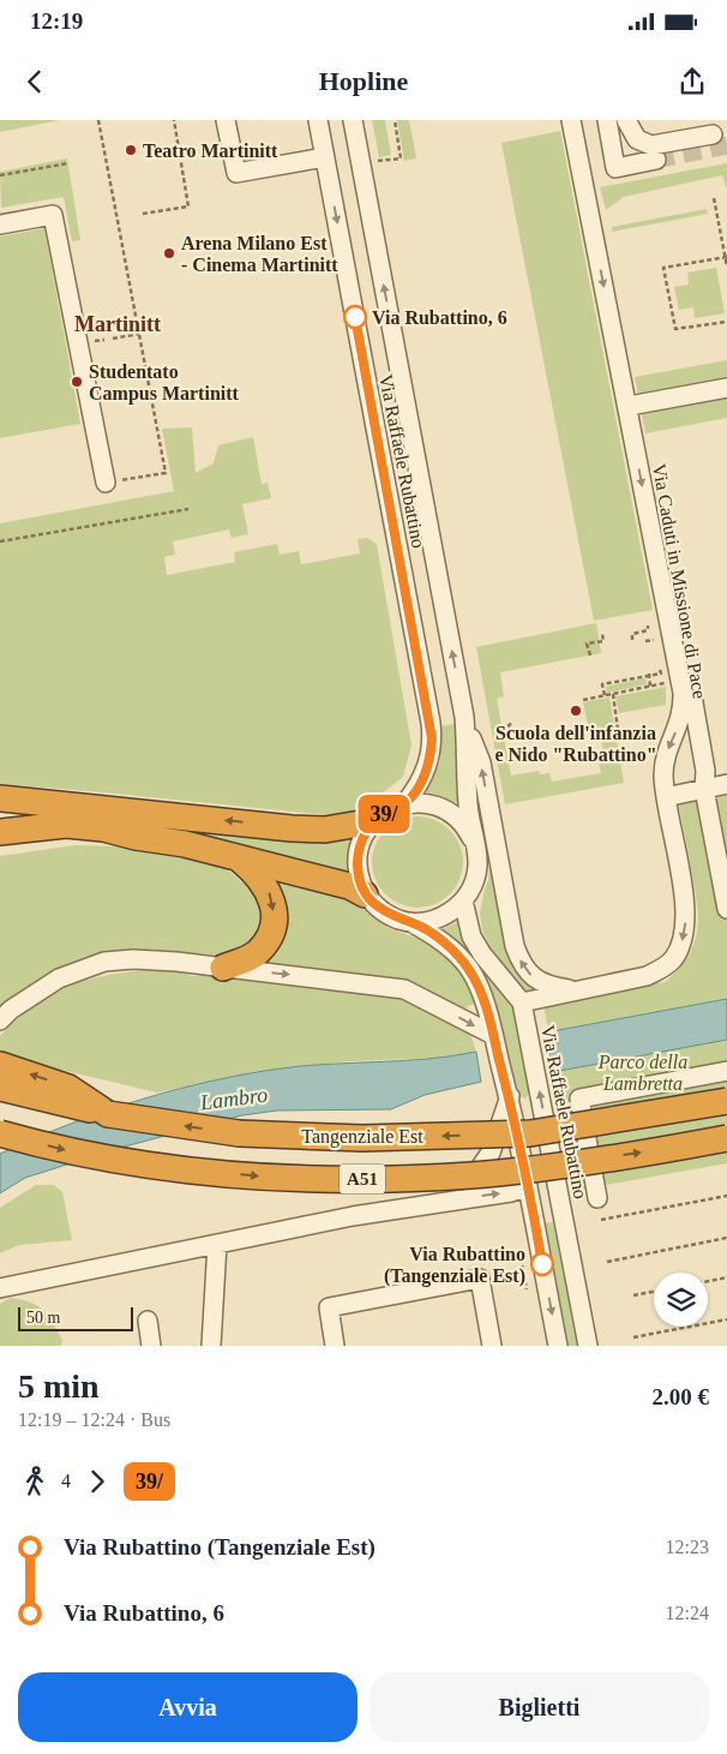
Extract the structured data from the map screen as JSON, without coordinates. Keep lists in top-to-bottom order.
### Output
{
  "streets": {
    "highway": ["Tangenziale Est", "A51"],
    "street": ["Via Raffaele Rubattino", "Via Caduti in Missione di Pace"]
  },
  "crossings": [
    ["Via Raffaele Rubattino", "Via Caduti in Missione di Pace"]
  ],
  "one_way": ["Via Caduti in Missione di Pace"],
  "districts": ["Martinitt"],
  "water": ["Lambro"],
  "parks": ["Parco della Lambretta"],
  "places": [
    "Teatro Martinitt",
    "Arena Milano Est - Cinema Martinitt",
    "Via Rubattino, 6",
    "Studentato Campus Martinitt",
    "Scuola dell'infanzia e Nido \"Rubattino\"",
    "Via Rubattino (Tangenziale Est)"
  ],
  "lines": ["bus line 39/"],
  "scale_bar": "50 m",
  "page": {
    "status": "12:19",
    "header": "Hopline",
    "on_map": "39/",
    "scale": "50 m",
    "heading": ["5 min", "12:19 – 12:24 · Bus", "2.00 €"],
    "legs": ["4", "39/"],
    "list": [
      {
        "name": "Via Rubattino (Tangenziale Est)",
        "value": "12:23"
      },
      {
        "name": "Via Rubattino, 6",
        "value": "12:24"
      }
    ],
    "buttons": ["Avvia", "Biglietti"]
  }
}
